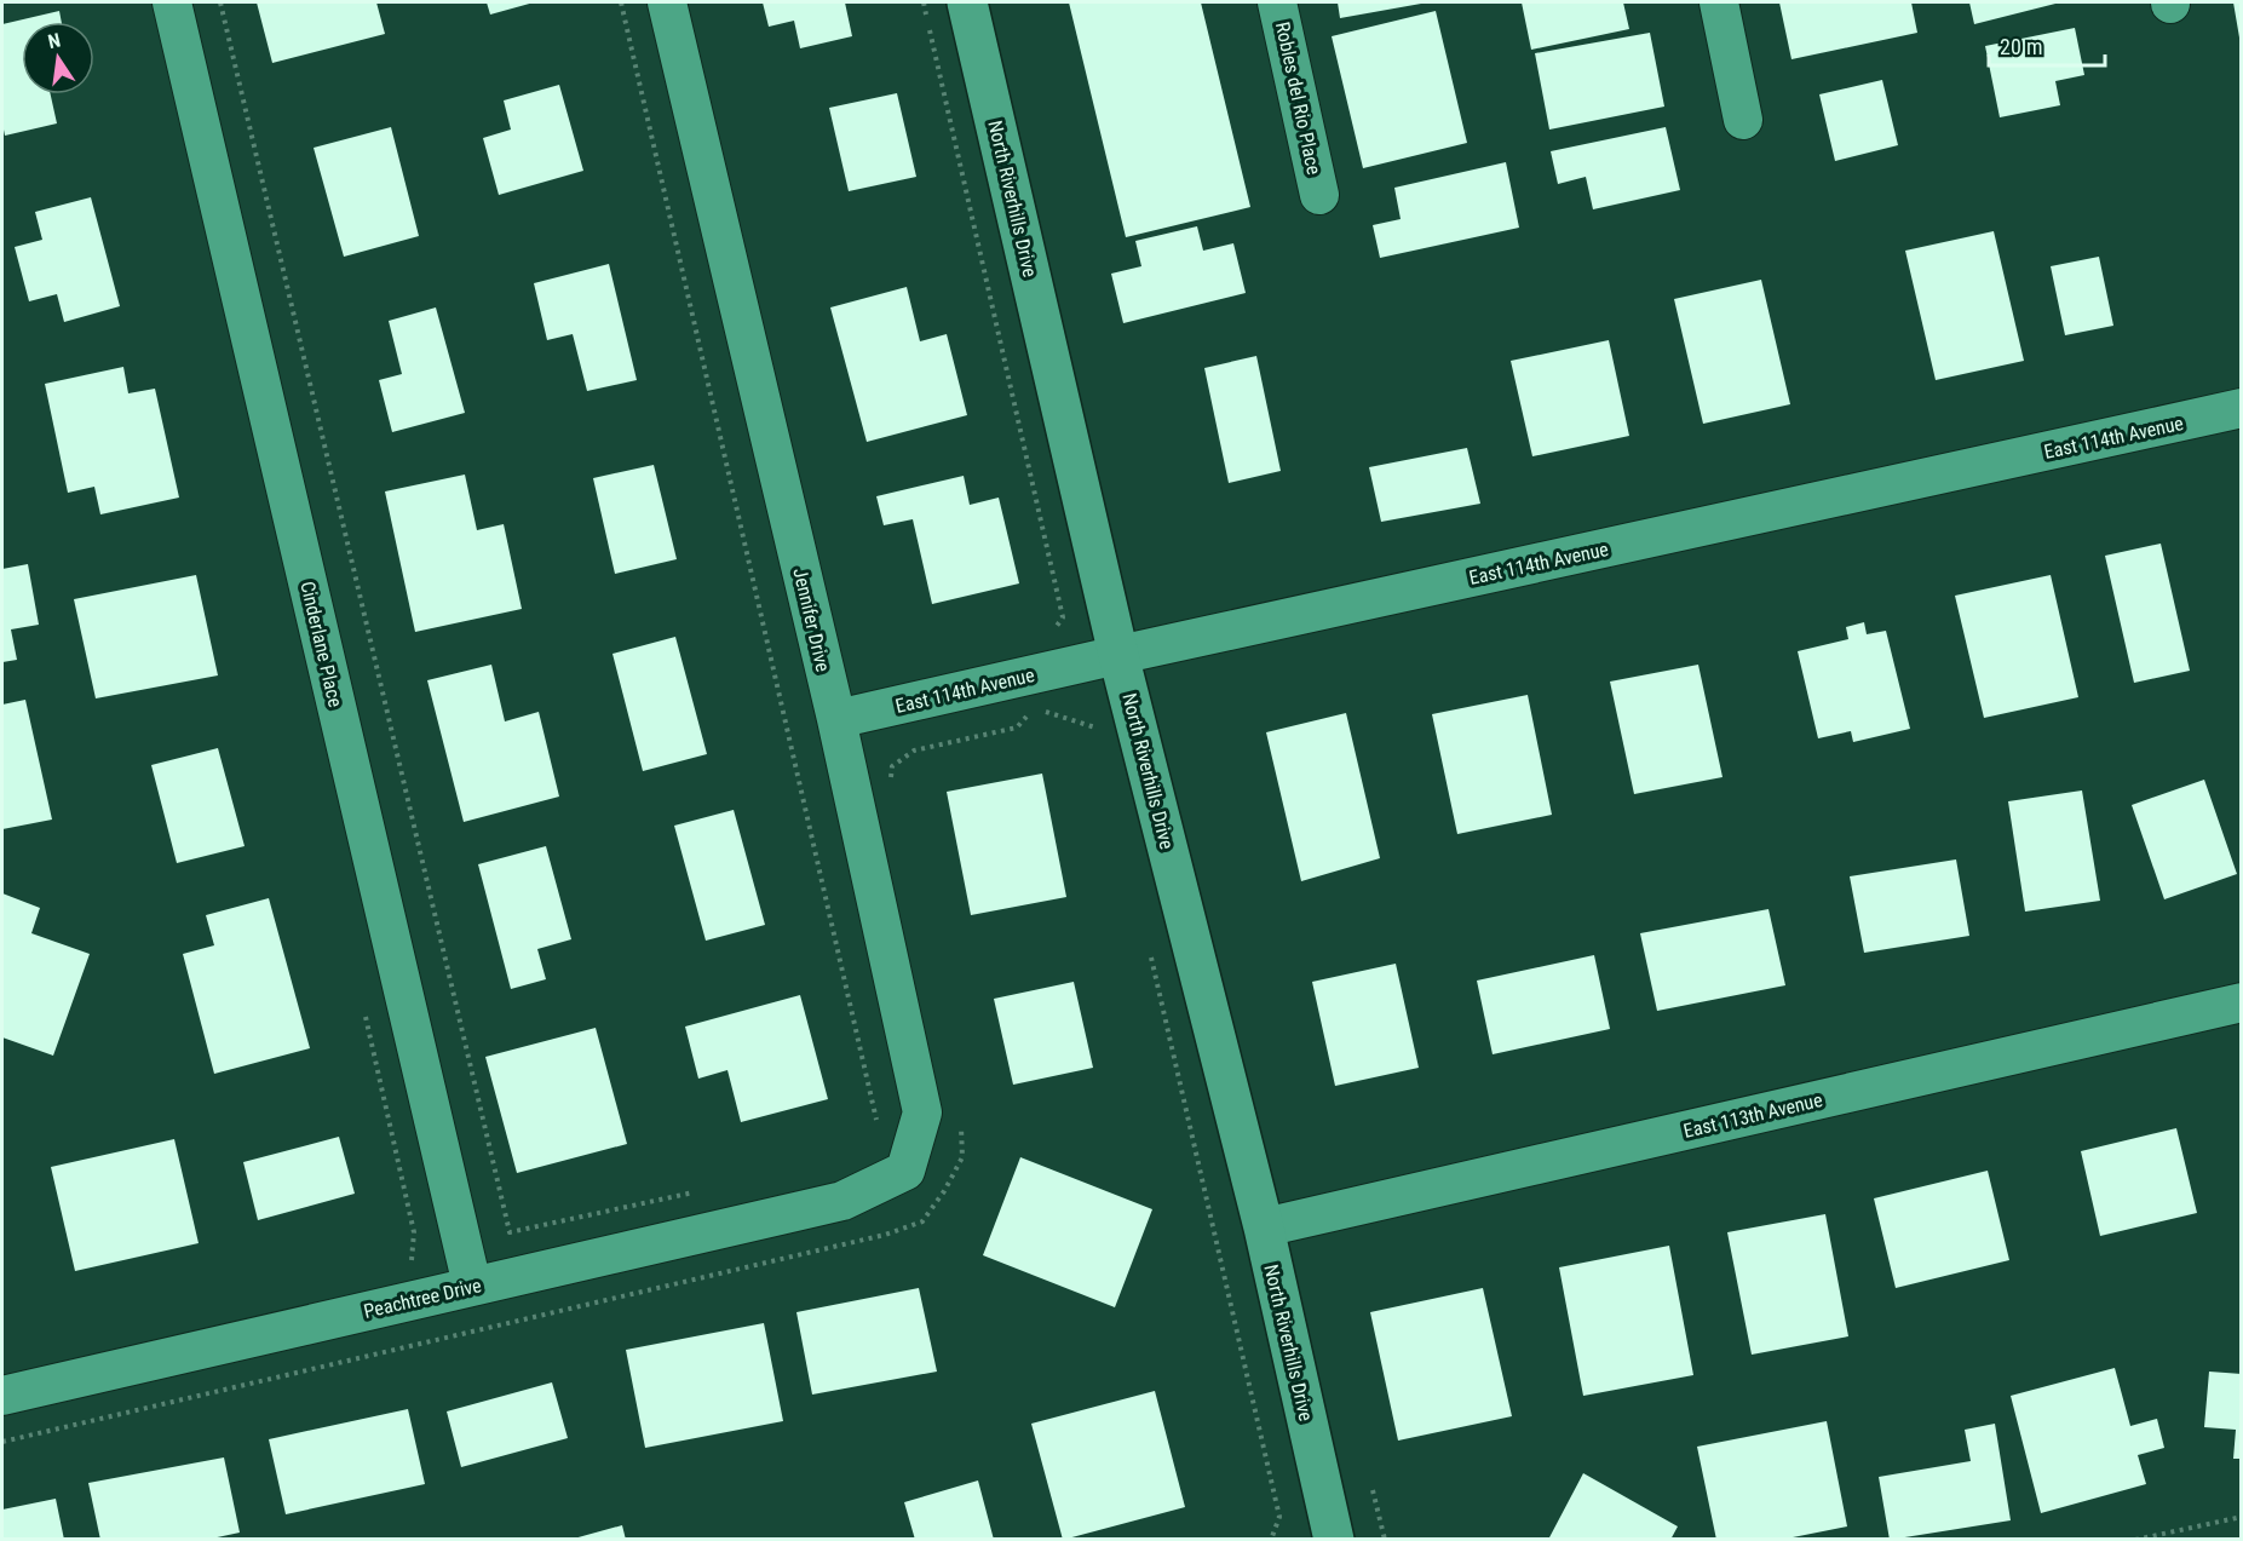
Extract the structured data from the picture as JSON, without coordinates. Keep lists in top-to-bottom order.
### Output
{
  "streets": {
    "street": [
      "Robles del Rio Place",
      "North Riverhills Drive",
      "East 114th Avenue",
      "Jennifer Drive",
      "Cinderlane Place",
      "East 113th Avenue",
      "Peachtree Drive"
    ]
  },
  "crossings": [
    ["North Riverhills Drive", "East 114th Avenue"],
    ["North Riverhills Drive", "East 113th Avenue"],
    ["East 114th Avenue", "Jennifer Drive"],
    ["Jennifer Drive", "Peachtree Drive"],
    ["Cinderlane Place", "Peachtree Drive"]
  ],
  "scale_bar": "20 m",
  "north": "top"
}
